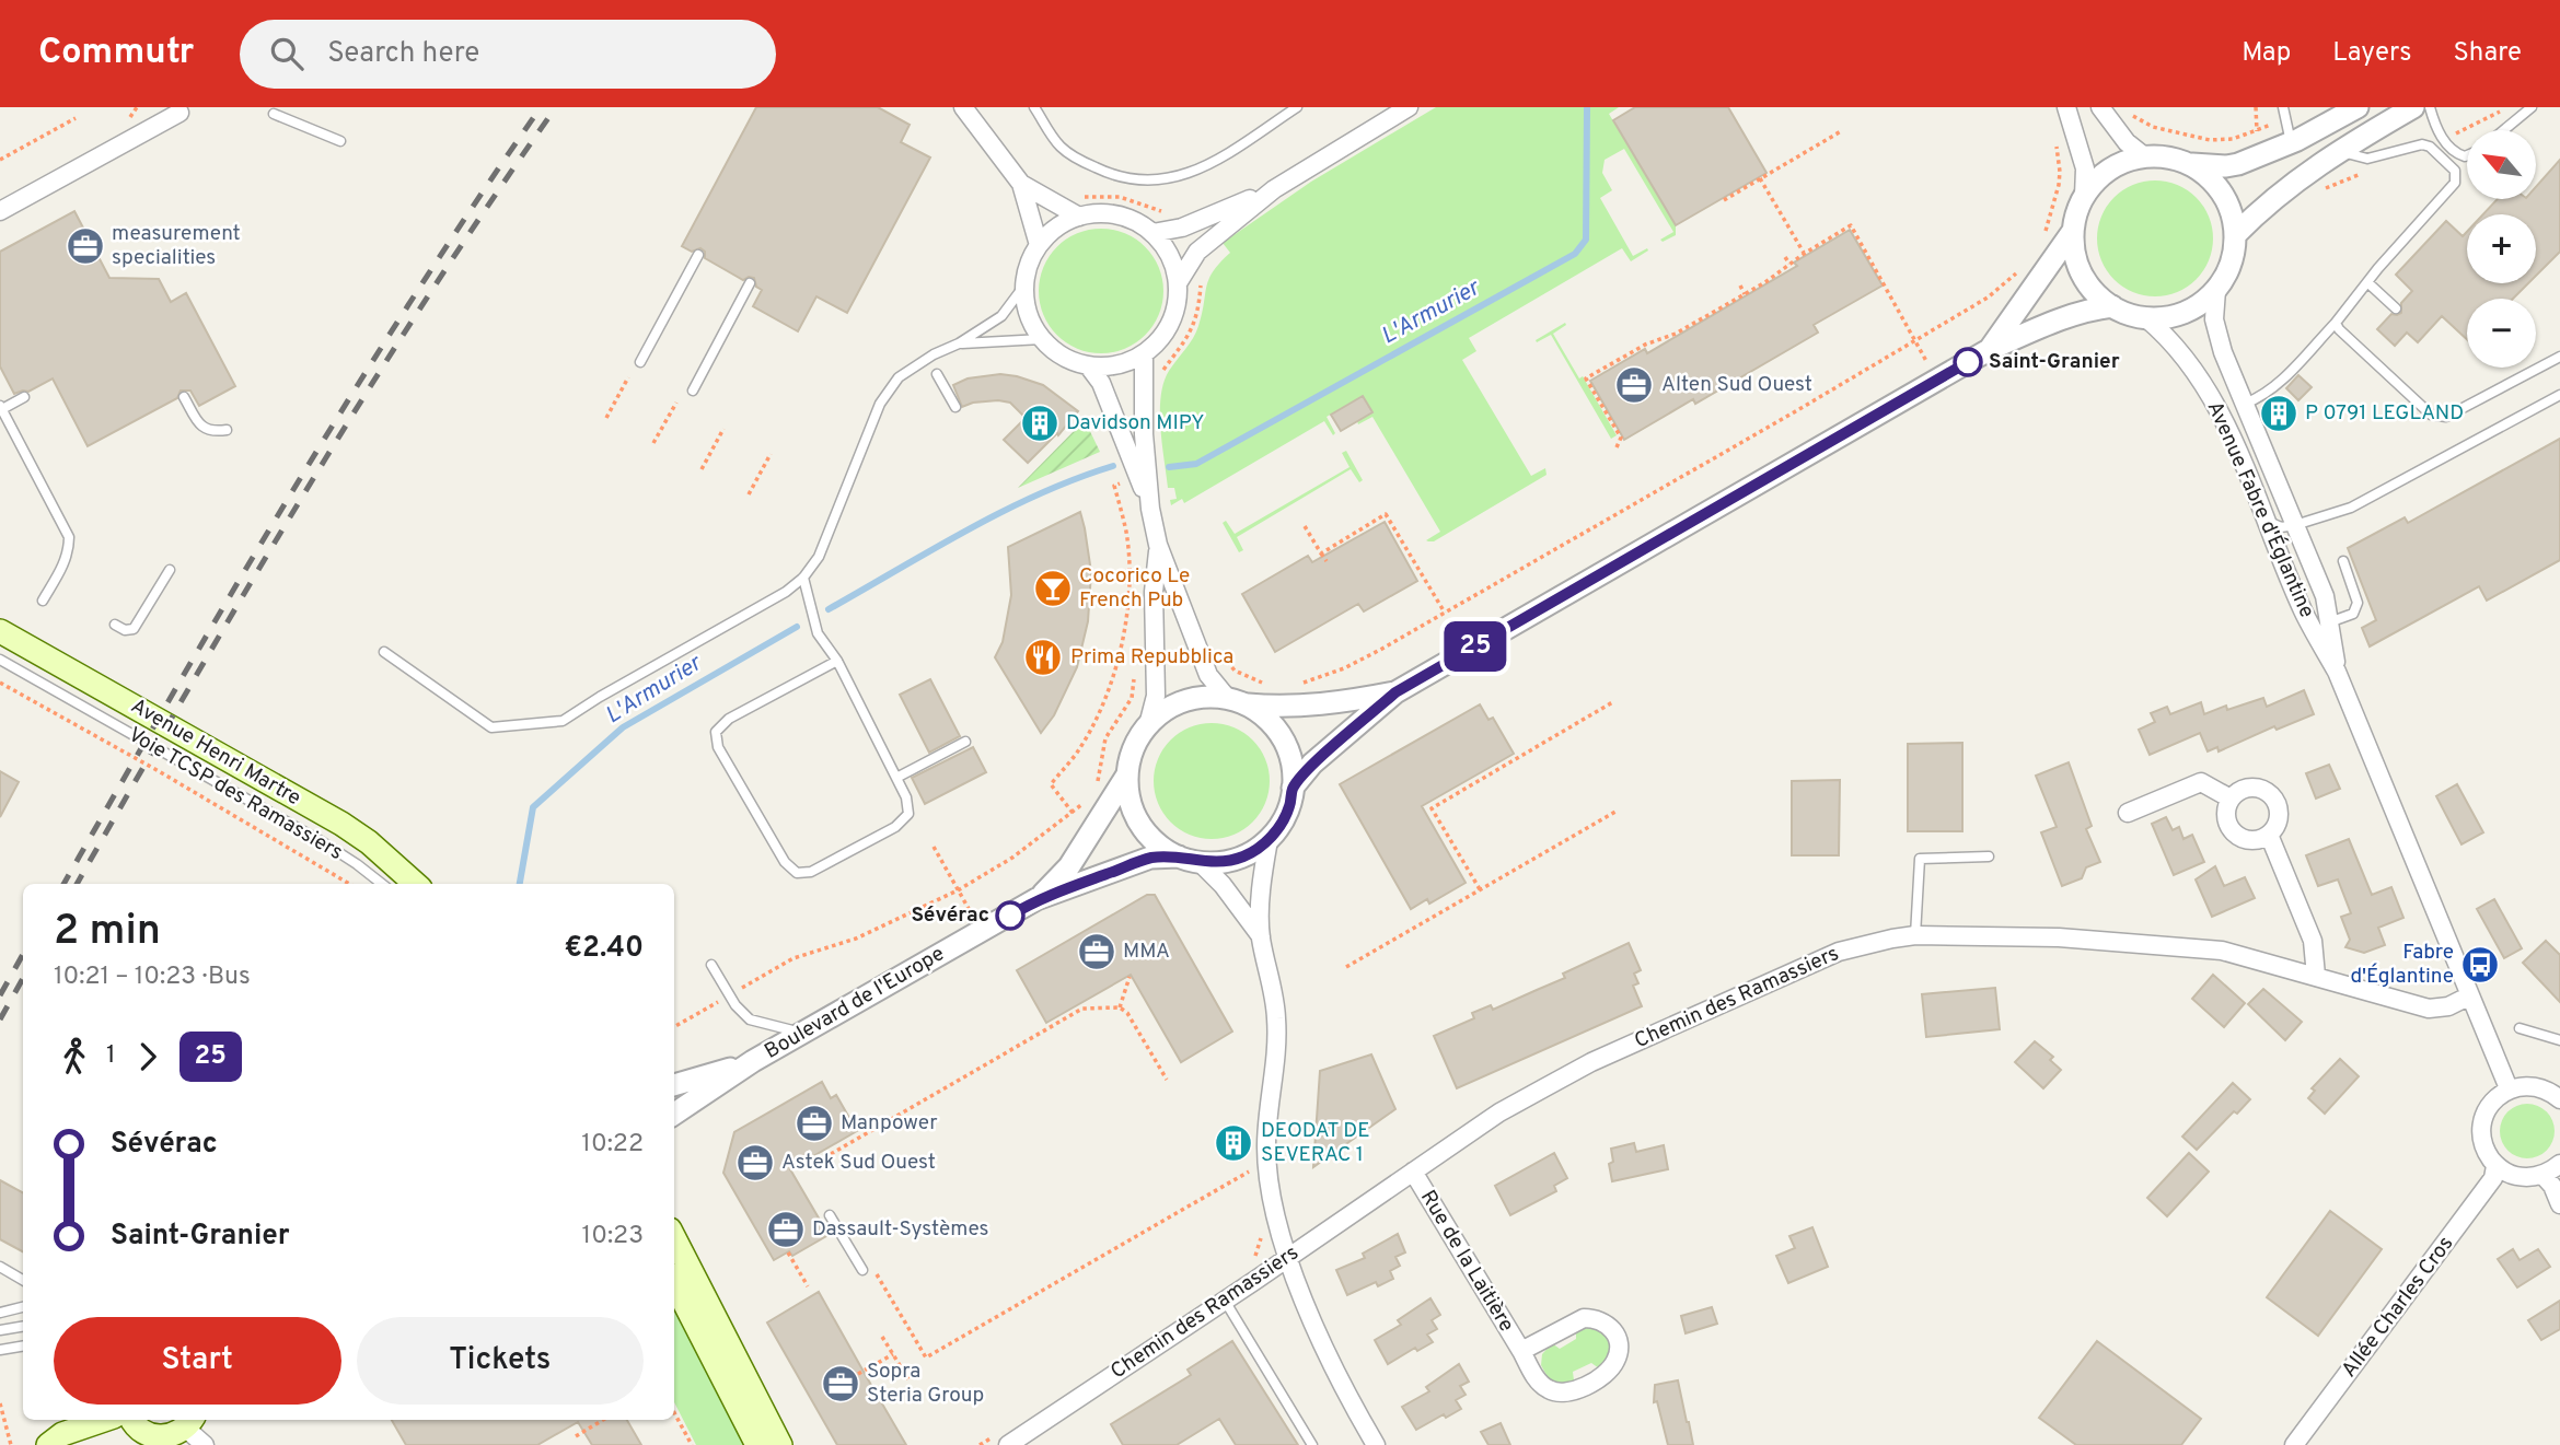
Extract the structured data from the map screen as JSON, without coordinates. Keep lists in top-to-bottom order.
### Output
{
  "streets": {
    "main road": ["Avenue Henri Martre"],
    "street": [
      "Avenue Fabre d'Églantine",
      "Chemin des Ramassiers",
      "Boulevard de l'Europe",
      "Rue de la Laitière",
      "Allée Charles Cros"
    ],
    "lane": ["Voie TCSP des Ramassiers"]
  },
  "crossings": [
    ["Avenue Fabre d'Églantine", "Chemin des Ramassiers"],
    ["Avenue Fabre d'Églantine", "Boulevard de l'Europe"],
    ["Chemin des Ramassiers", "Rue de la Laitière"]
  ],
  "water": ["L'Armurier"],
  "places": {
    "office": [
      "measurement specialities",
      "Alten Sud Ouest",
      "MMA",
      "Manpower",
      "Astek Sud Ouest",
      "Dassault-Systèmes",
      "Sopra Steria Group"
    ],
    "other": ["Saint-Granier", "Sévérac"],
    "building": ["P 0791 LEGLAND", "Davidson MIPY", "DEODAT DE SEVERAC 1"],
    "bar": ["Cocorico Le French Pub"],
    "restaurant": ["Prima Repubblica"],
    "bus stop": ["Fabre d'Églantine"]
  },
  "lines": ["bus line 25"],
  "north": "top left",
  "page": {
    "header": "Commutr",
    "search": "Search here",
    "nav": ["Map", "Layers", "Share"],
    "on_map": "25",
    "map_buttons": ["+", "−"],
    "heading": ["2 min", "10:21 – 10:23 · Bus", "€2.40"],
    "legs": ["1", "25"],
    "list": [
      {
        "name": "Sévérac",
        "value": "10:22"
      },
      {
        "name": "Saint-Granier",
        "value": "10:23"
      }
    ],
    "buttons": ["Start", "Tickets"]
  }
}
